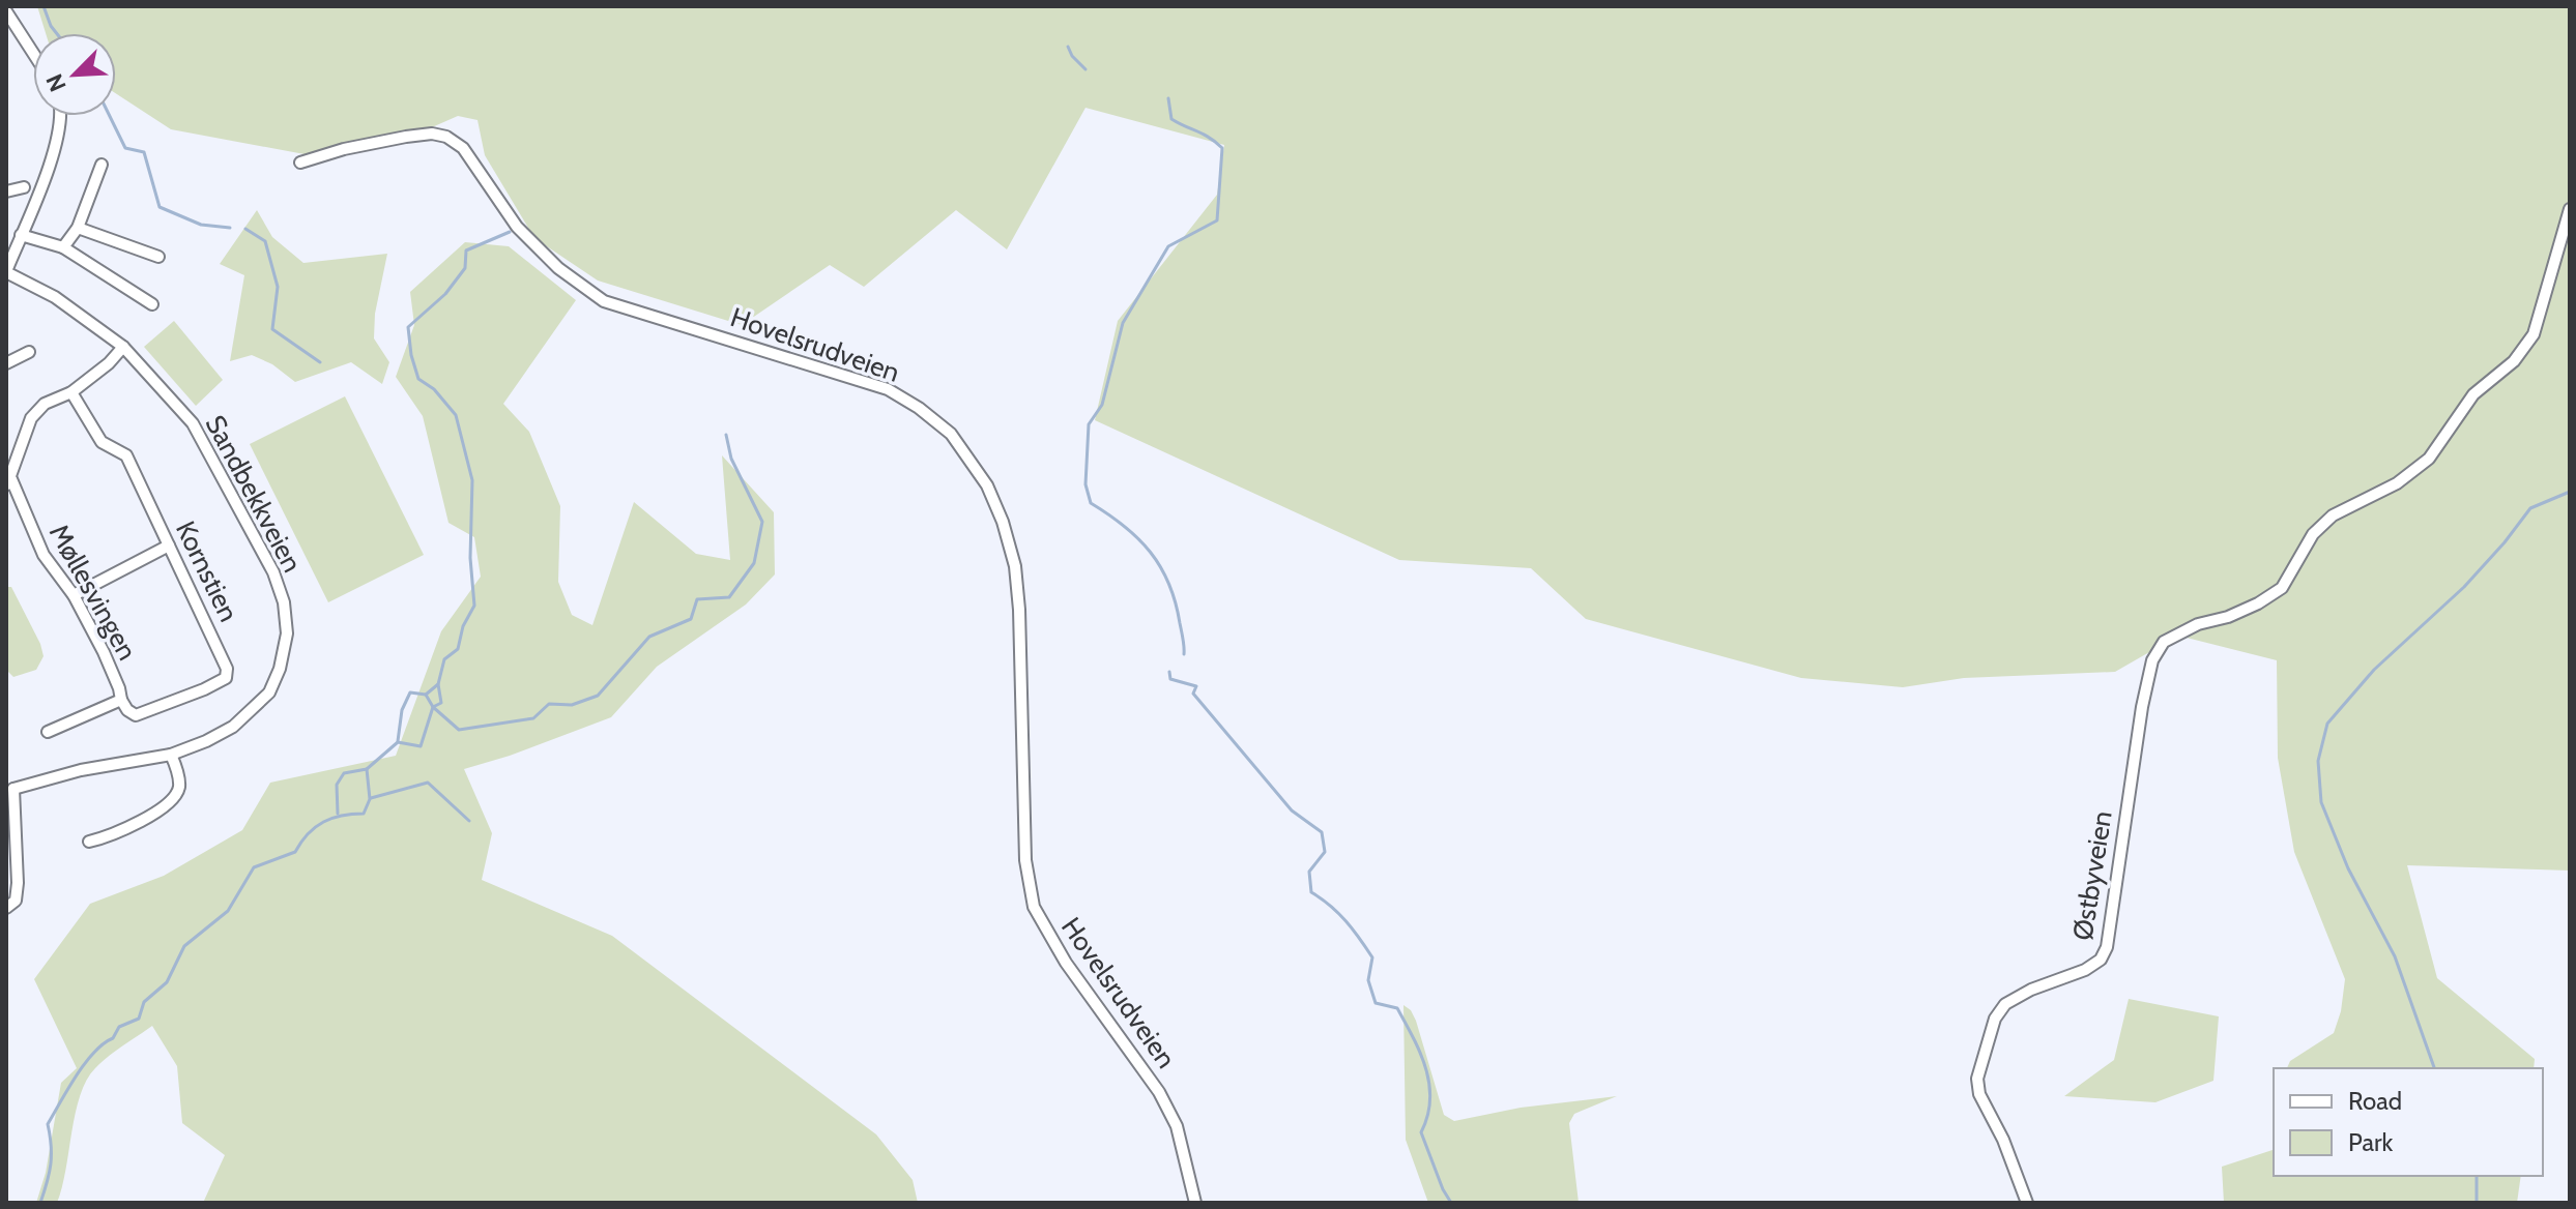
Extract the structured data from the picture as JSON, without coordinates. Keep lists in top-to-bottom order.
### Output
{
  "streets": {
    "street": [
      "Hovelsrudveien",
      "Sandbekkveien",
      "Kornstien",
      "Møllesvingen",
      "Østbyveien"
    ]
  },
  "crossings": [
    ["Kornstien", "Møllesvingen"]
  ],
  "legend": ["Road", "Park"],
  "north": "bottom left"
}
